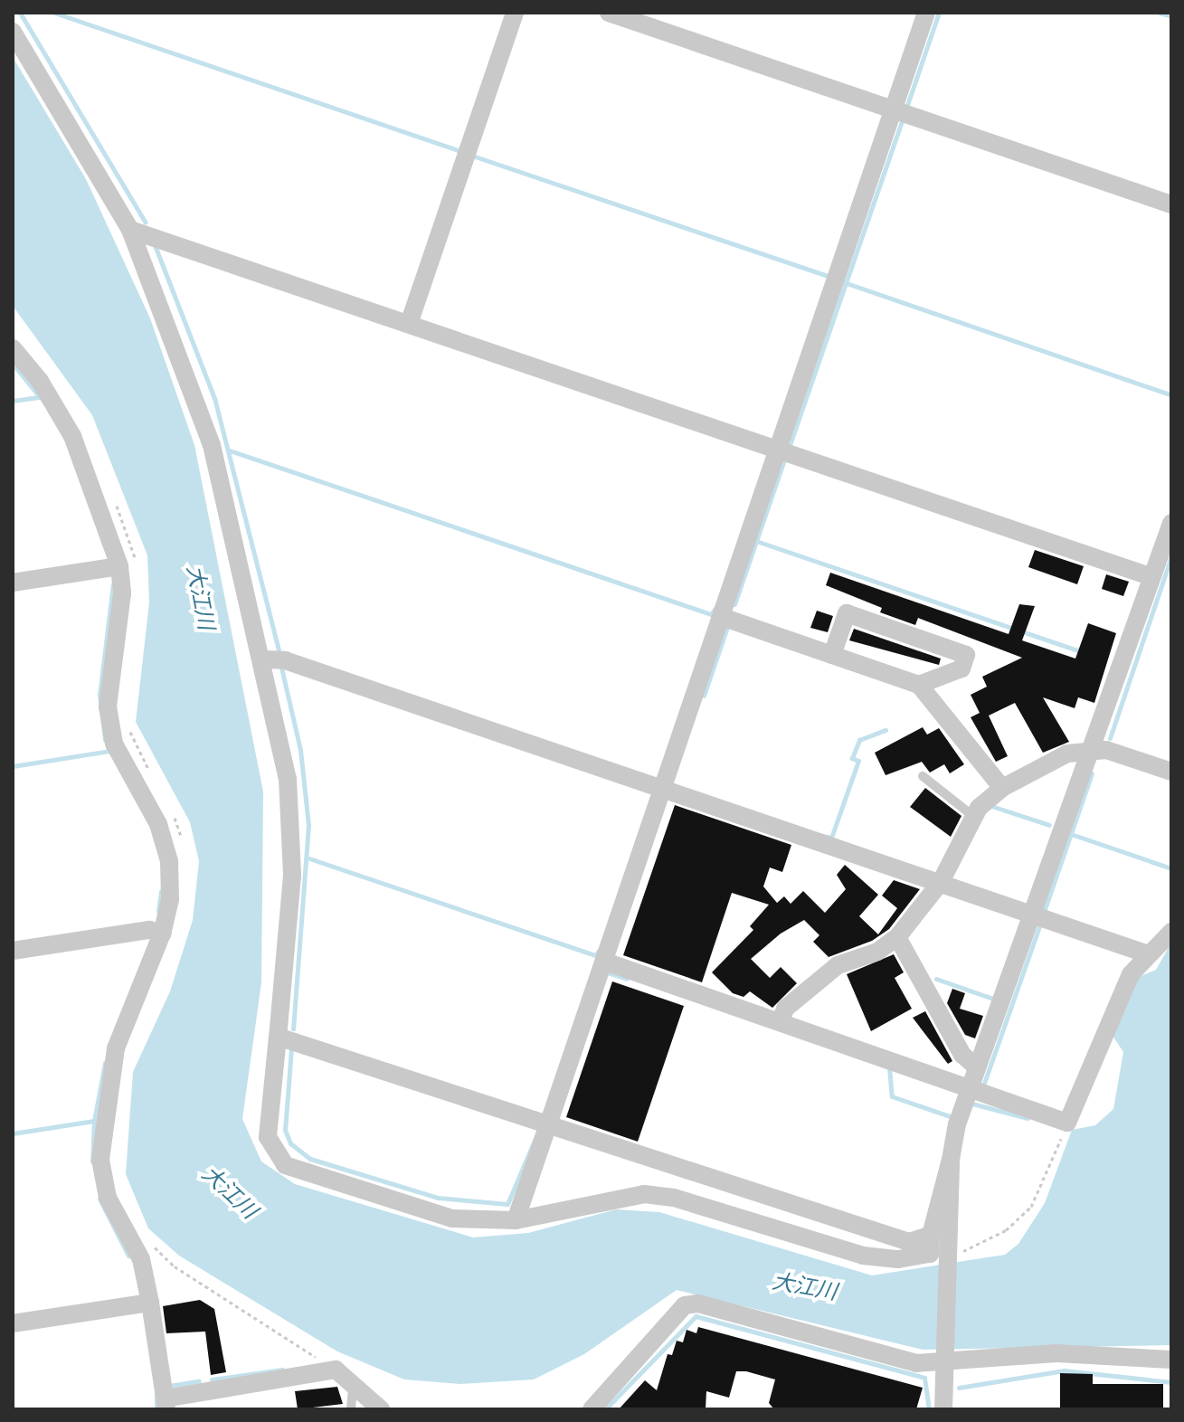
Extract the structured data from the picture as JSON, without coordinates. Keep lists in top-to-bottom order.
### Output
{
  "water": ["大江川"]
}
